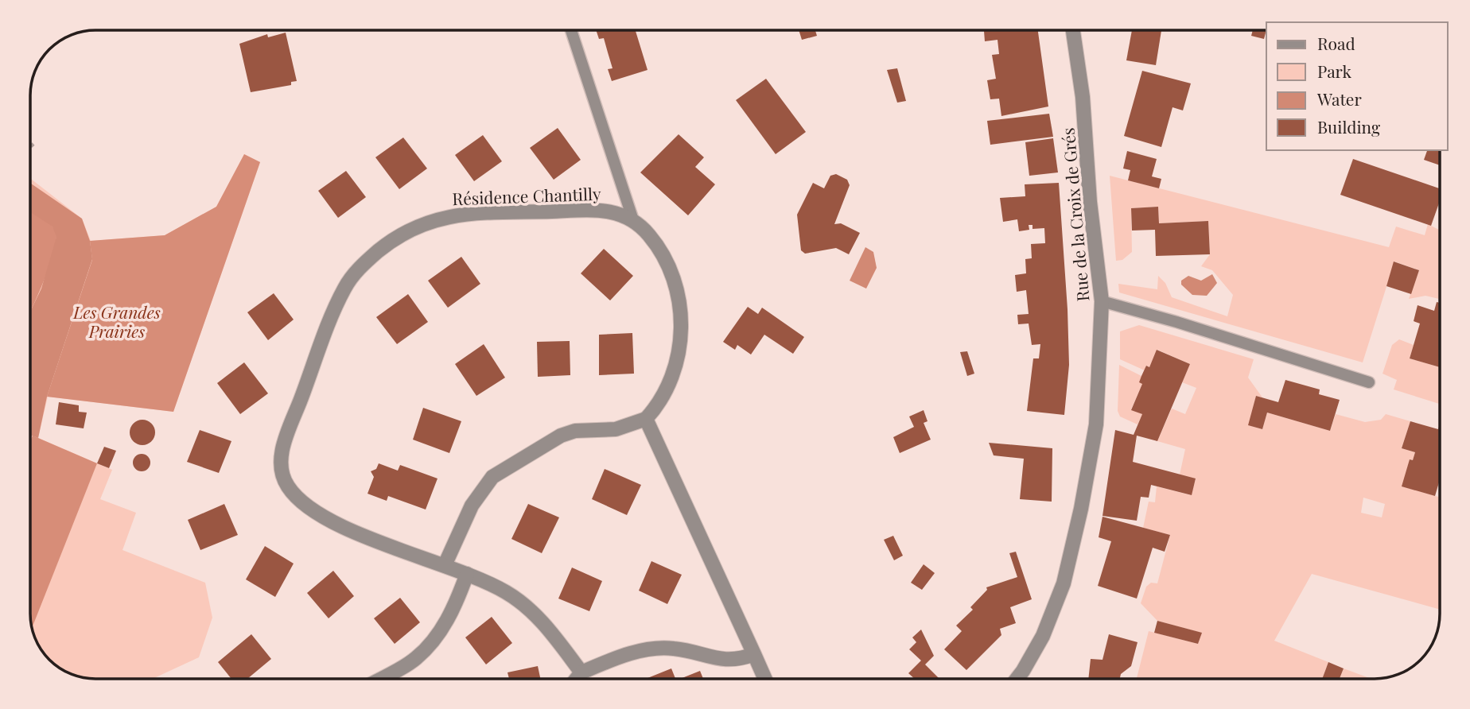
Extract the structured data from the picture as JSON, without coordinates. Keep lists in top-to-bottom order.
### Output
{
  "streets": {
    "street": ["Résidence Chantilly", "Rue de la Croix de Grés"]
  },
  "parks": ["Les Grandes Prairies"],
  "legend": [
    "Road",
    "Park",
    "Water",
    "Building"
  ]
}
